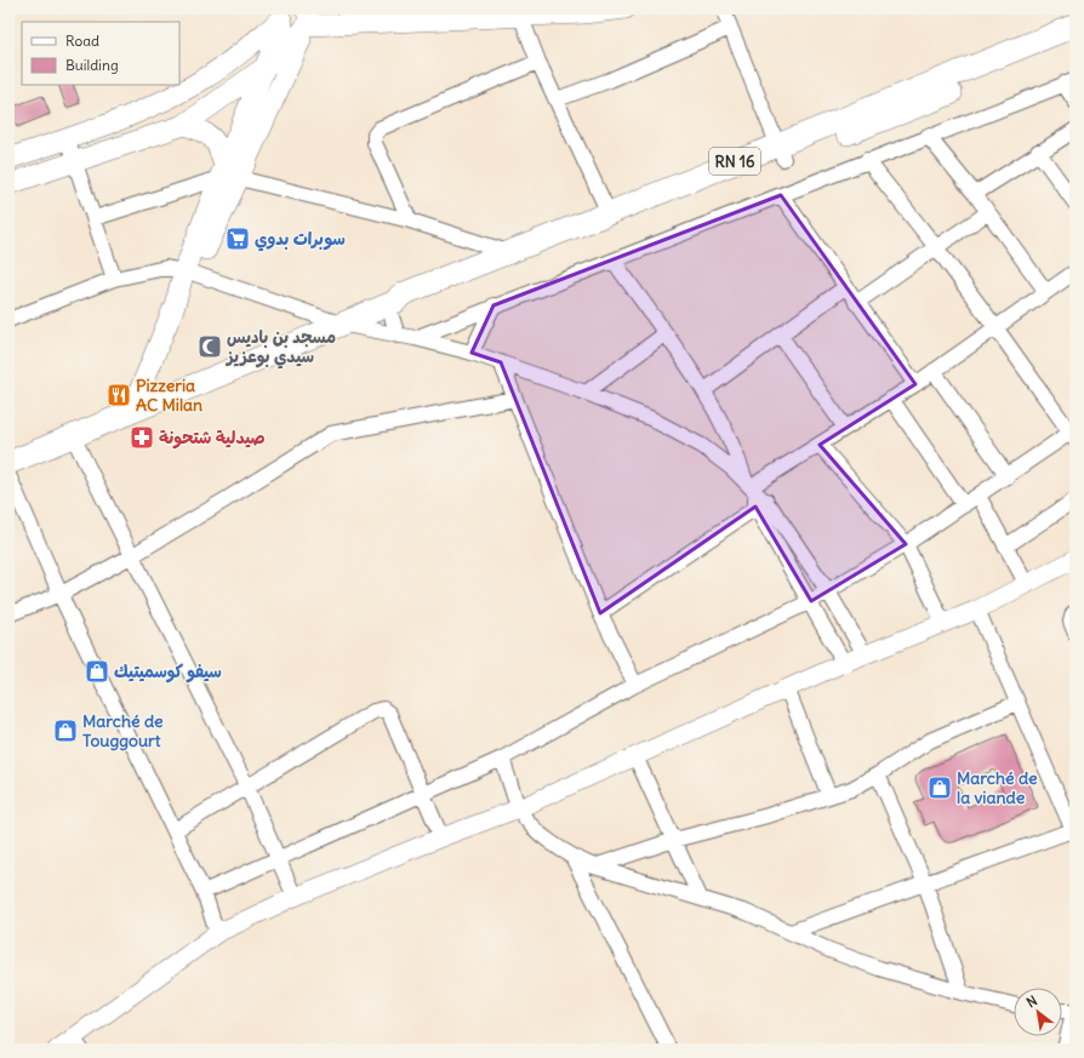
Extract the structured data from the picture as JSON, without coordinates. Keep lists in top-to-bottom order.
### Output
{
  "streets": {
    "main road": ["RN 16"]
  },
  "places": {
    "supermarket": ["سوبرات بدوي"],
    "mosque": ["مسجد بن باديس سيدي بوعزيز"],
    "restaurant": ["Pizzeria AC Milan"],
    "pharmacy": ["صيدلية شتحونة"],
    "shop": ["سيفو كوسميتيك", "Marché de Touggourt", "Marché de la viande"]
  },
  "legend": ["Road", "Building"],
  "north": "top left"
}
